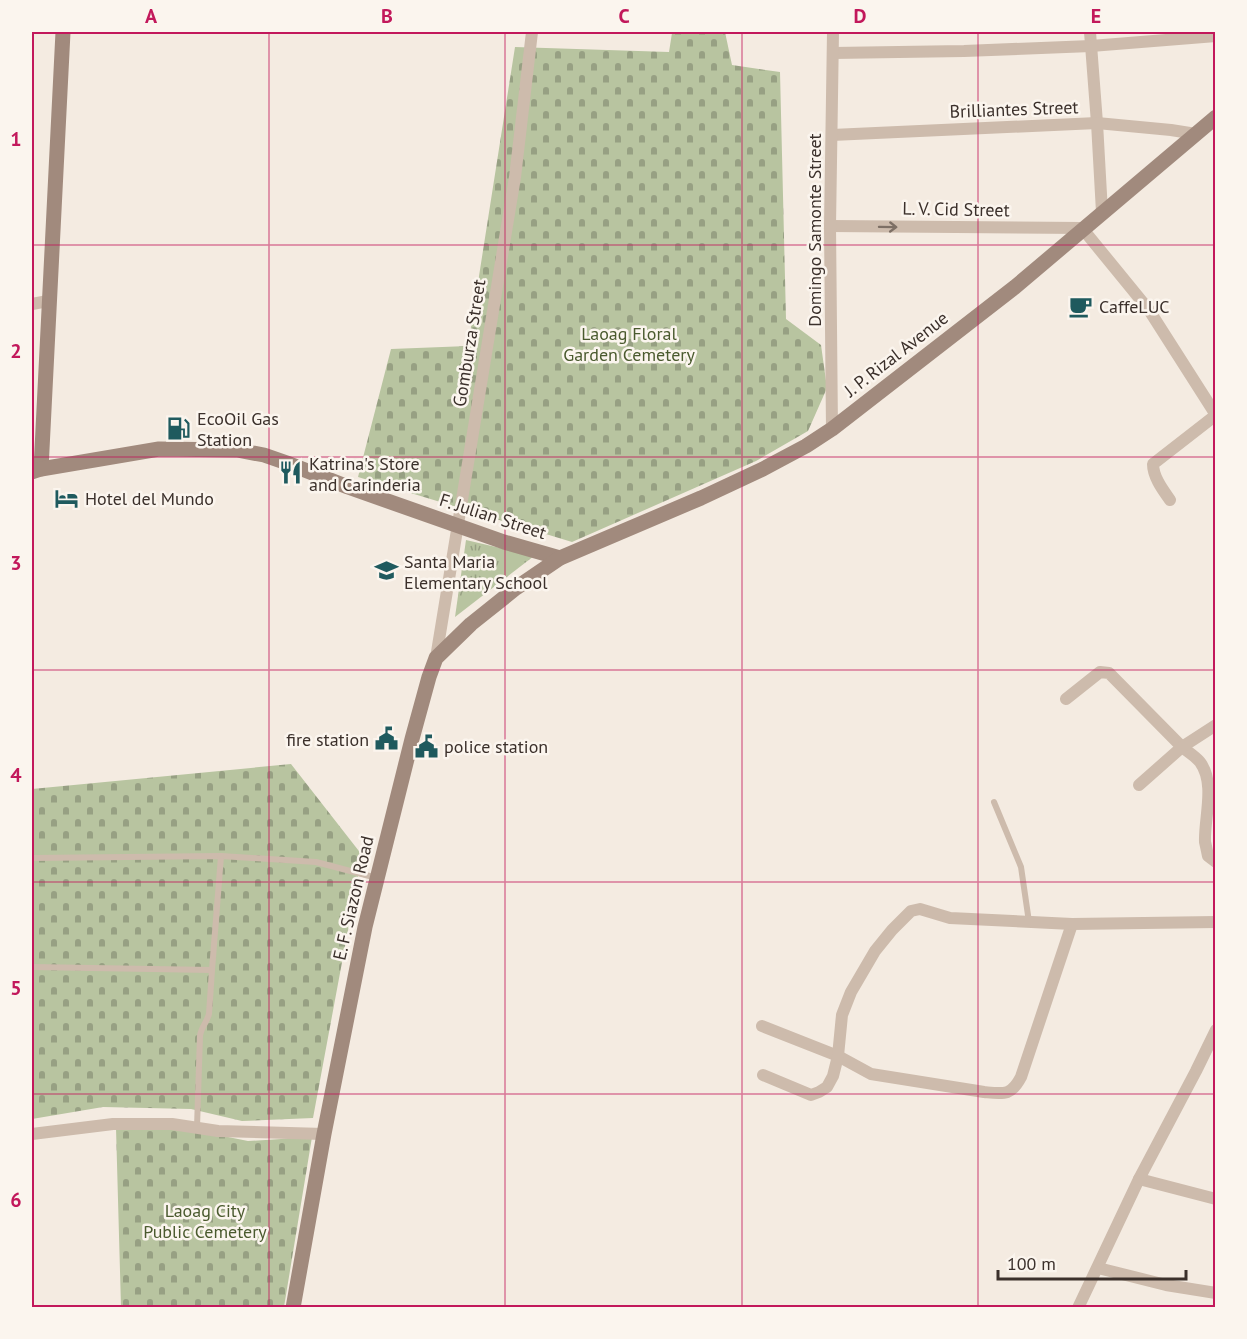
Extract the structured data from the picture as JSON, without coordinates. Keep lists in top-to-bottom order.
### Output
{
  "streets": {
    "main road": ["J. P. Rizal Avenue", "F. Julian Street", "E. F. Siazon Road"],
    "street": [
      "Brilliantes Street",
      "L. V. Cid Street",
      "Domingo Samonte Street",
      "Gomburza Street"
    ]
  },
  "crossings": [
    ["Brilliantes Street", "Domingo Samonte Street"],
    ["Brilliantes Street", "J. P. Rizal Avenue"],
    ["L. V. Cid Street", "Domingo Samonte Street"],
    ["L. V. Cid Street", "J. P. Rizal Avenue"],
    ["Domingo Samonte Street", "J. P. Rizal Avenue"],
    ["Gomburza Street", "F. Julian Street"],
    ["Gomburza Street", "E. F. Siazon Road"],
    ["J. P. Rizal Avenue", "F. Julian Street"],
    ["J. P. Rizal Avenue", "E. F. Siazon Road"],
    ["F. Julian Street", "E. F. Siazon Road"]
  ],
  "one_way": ["L. V. Cid Street"],
  "parks": ["Laoag Floral Garden Cemetery", "Laoag City Public Cemetery"],
  "places": {
    "cafe": ["CaffeLUC"],
    "fuel station": ["EcoOil Gas Station"],
    "restaurant": ["Katrina's Store and Carinderia"],
    "hotel": ["Hotel del Mundo"],
    "school or university": ["Santa Maria Elementary School"],
    "public building": ["fire station", "police station"]
  },
  "scale_bar": "100 m",
  "grid": {
    "columns": [
      "A",
      "B",
      "C",
      "D",
      "E"
    ],
    "rows": [
      "1",
      "2",
      "3",
      "4",
      "5",
      "6"
    ]
  }
}
